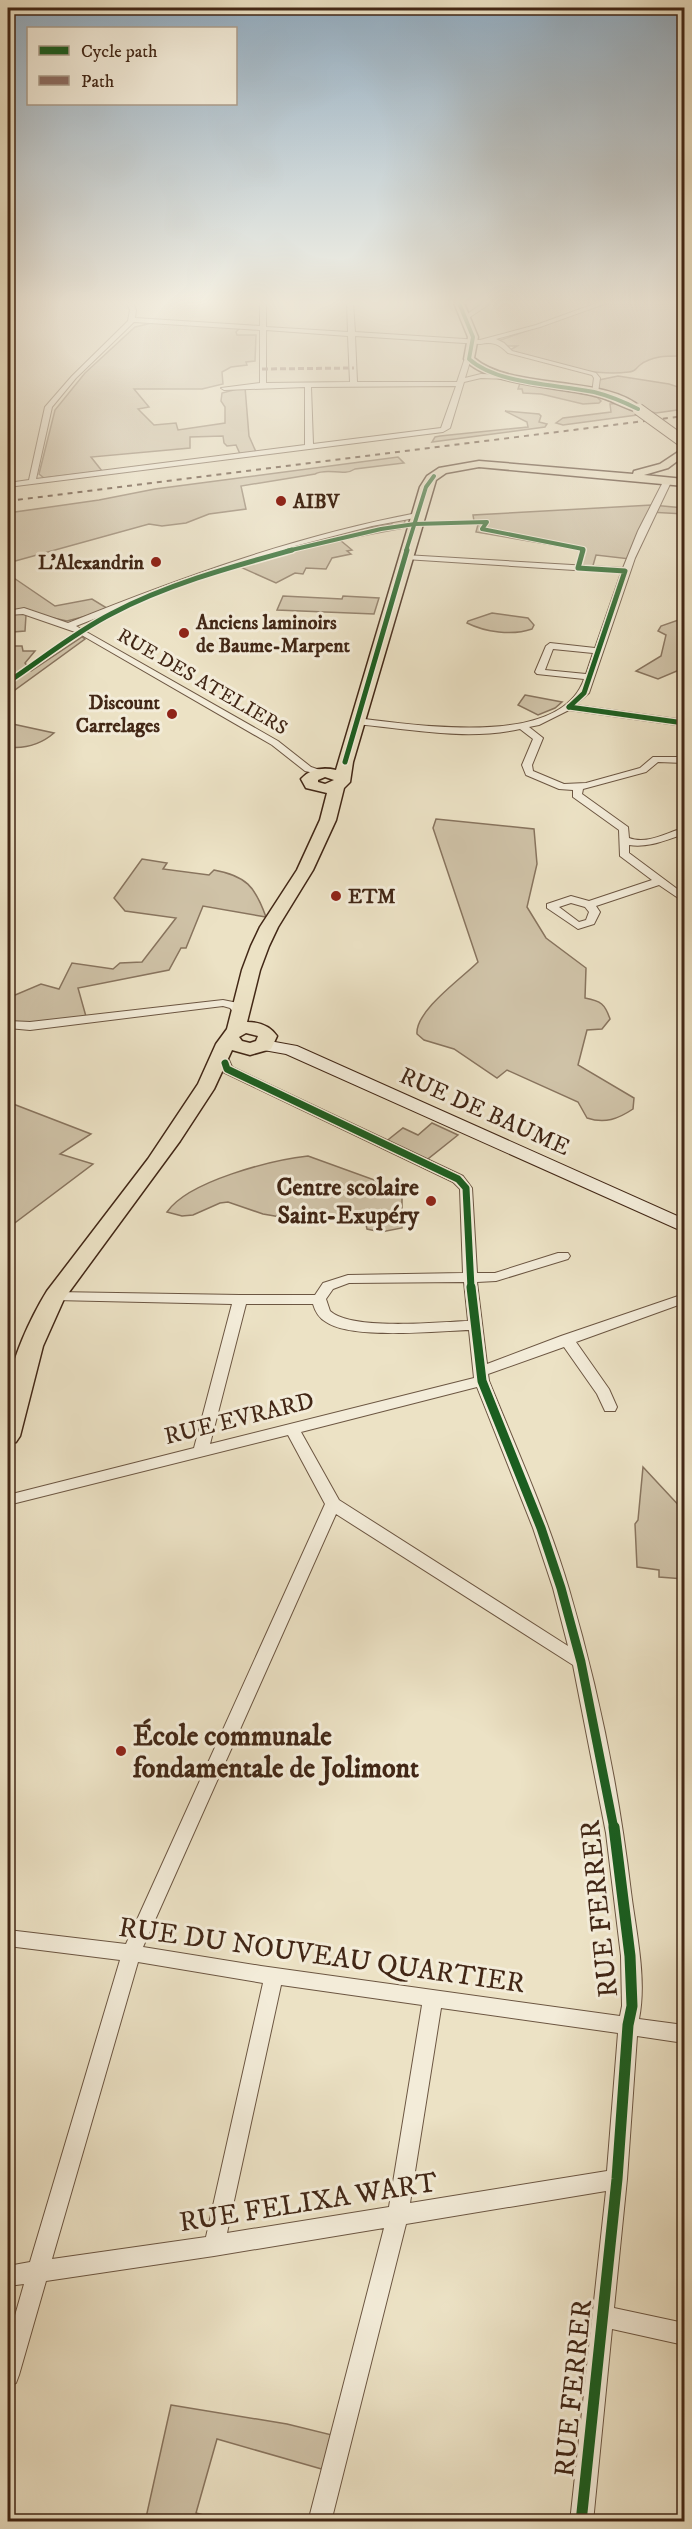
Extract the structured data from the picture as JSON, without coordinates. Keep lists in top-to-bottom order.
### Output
{
  "streets": {
    "main road": ["RUE DE BAUME"],
    "street": [
      "RUE DES ATELIERS",
      "RUE EVRARD",
      "RUE FERRER",
      "RUE DU NOUVEAU QUARTIER",
      "RUE FELIXA WART"
    ]
  },
  "crossings": [
    ["RUE EVRARD", "RUE FERRER"],
    ["RUE FERRER", "RUE DU NOUVEAU QUARTIER"],
    ["RUE FERRER", "RUE FELIXA WART"]
  ],
  "places": [
    "AIBV",
    "L'Alexandrin",
    "Anciens laminoirs de Baume-Marpent",
    "Discount Carrelages",
    "ETM",
    "Centre scolaire Saint-Exupéry",
    "École communale fondamentale de Jolimont"
  ],
  "legend": ["Cycle path", "Path"]
}
